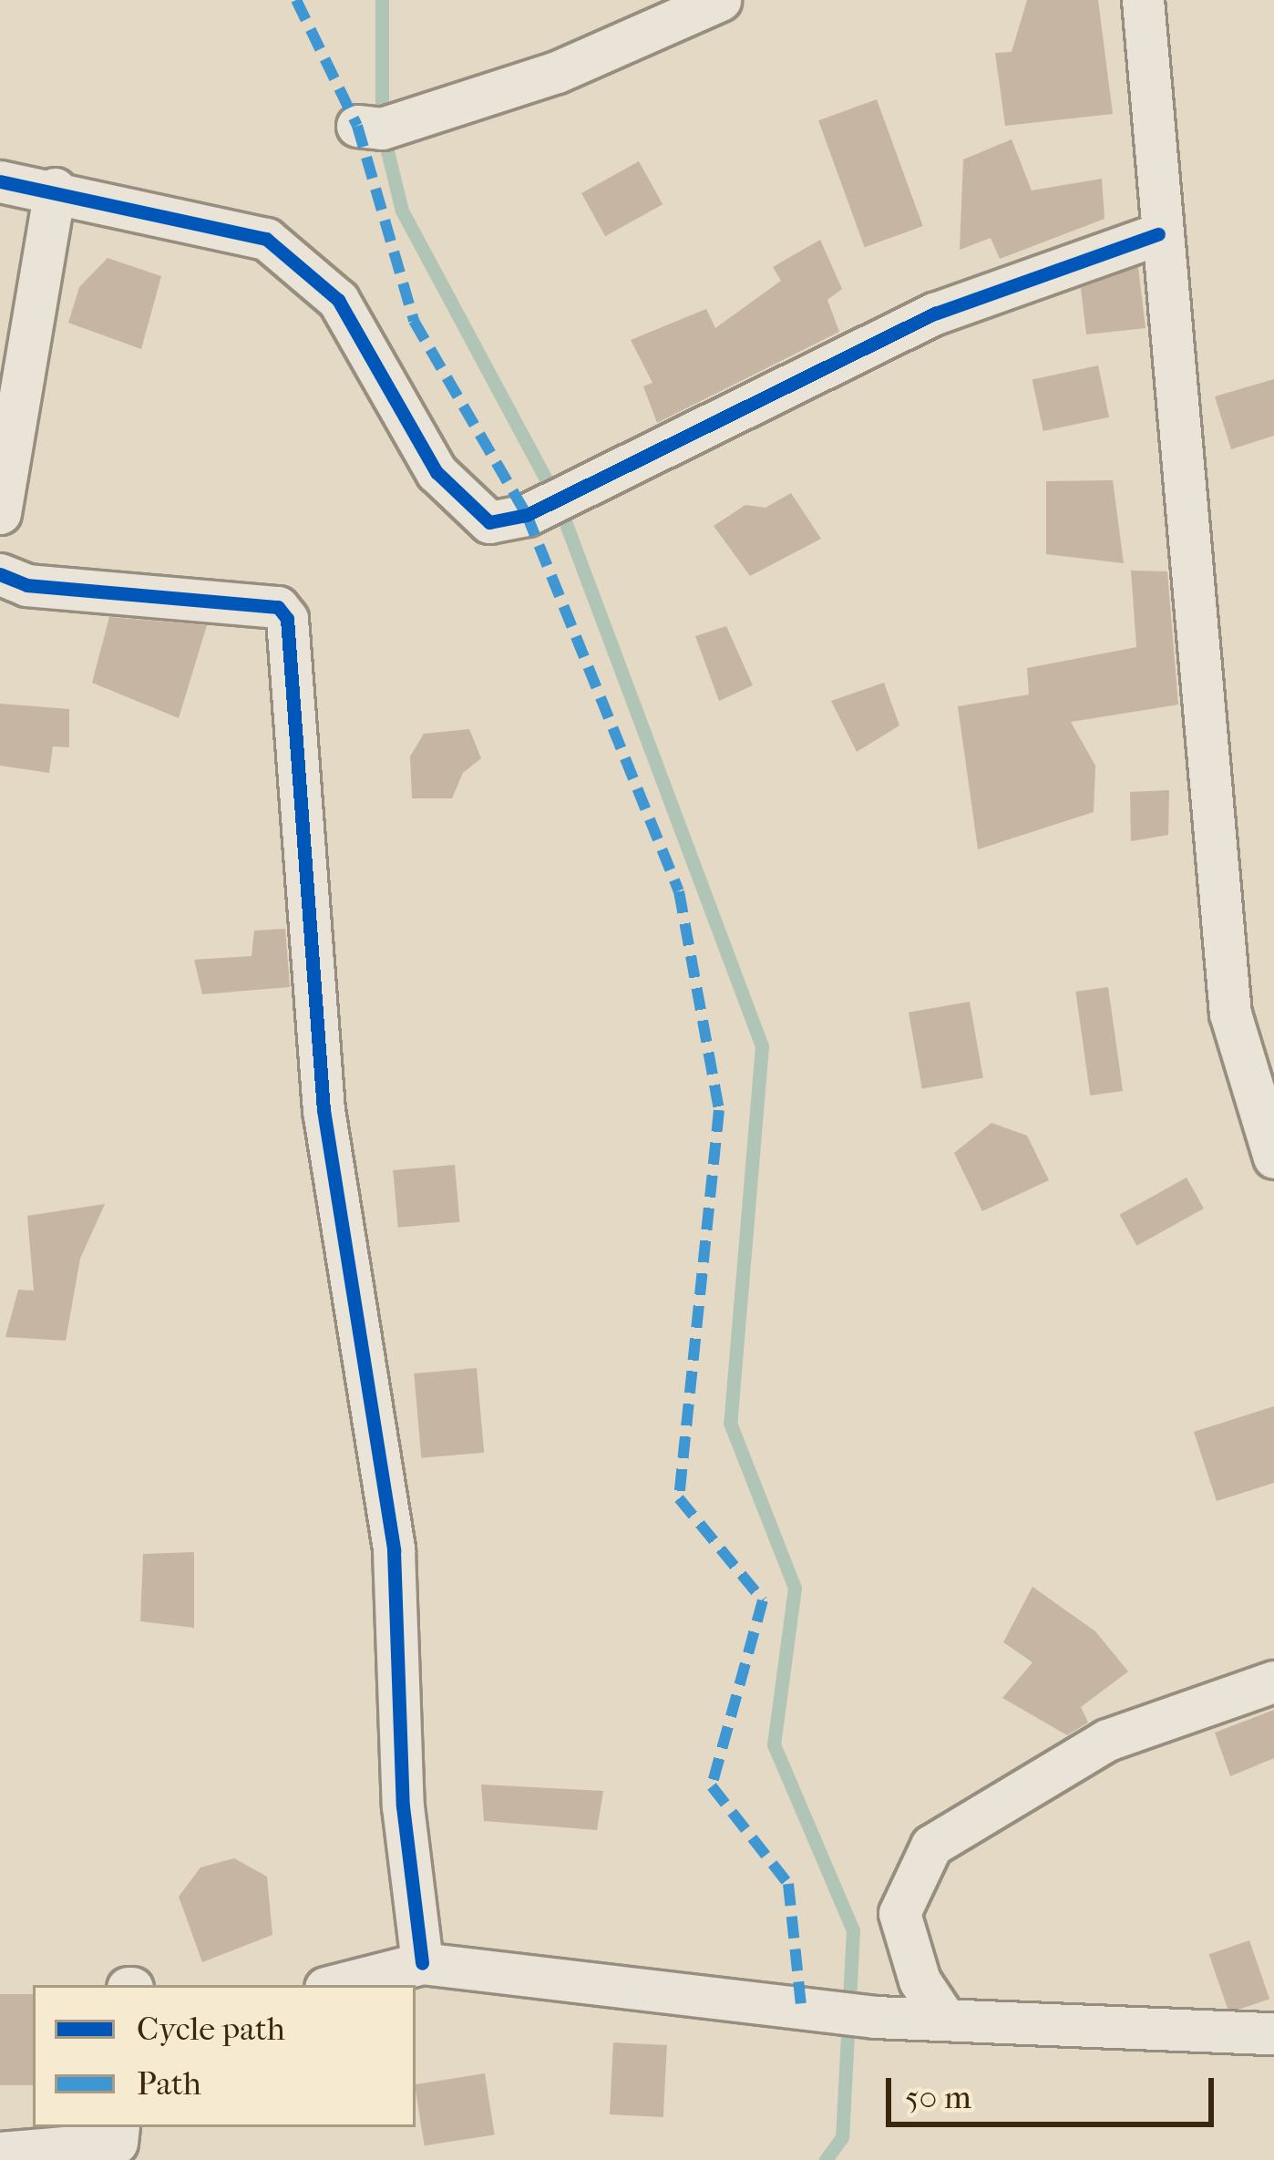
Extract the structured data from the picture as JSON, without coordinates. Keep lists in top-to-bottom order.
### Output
{
  "legend": ["Cycle path", "Path"],
  "scale_bar": "50 m"
}
